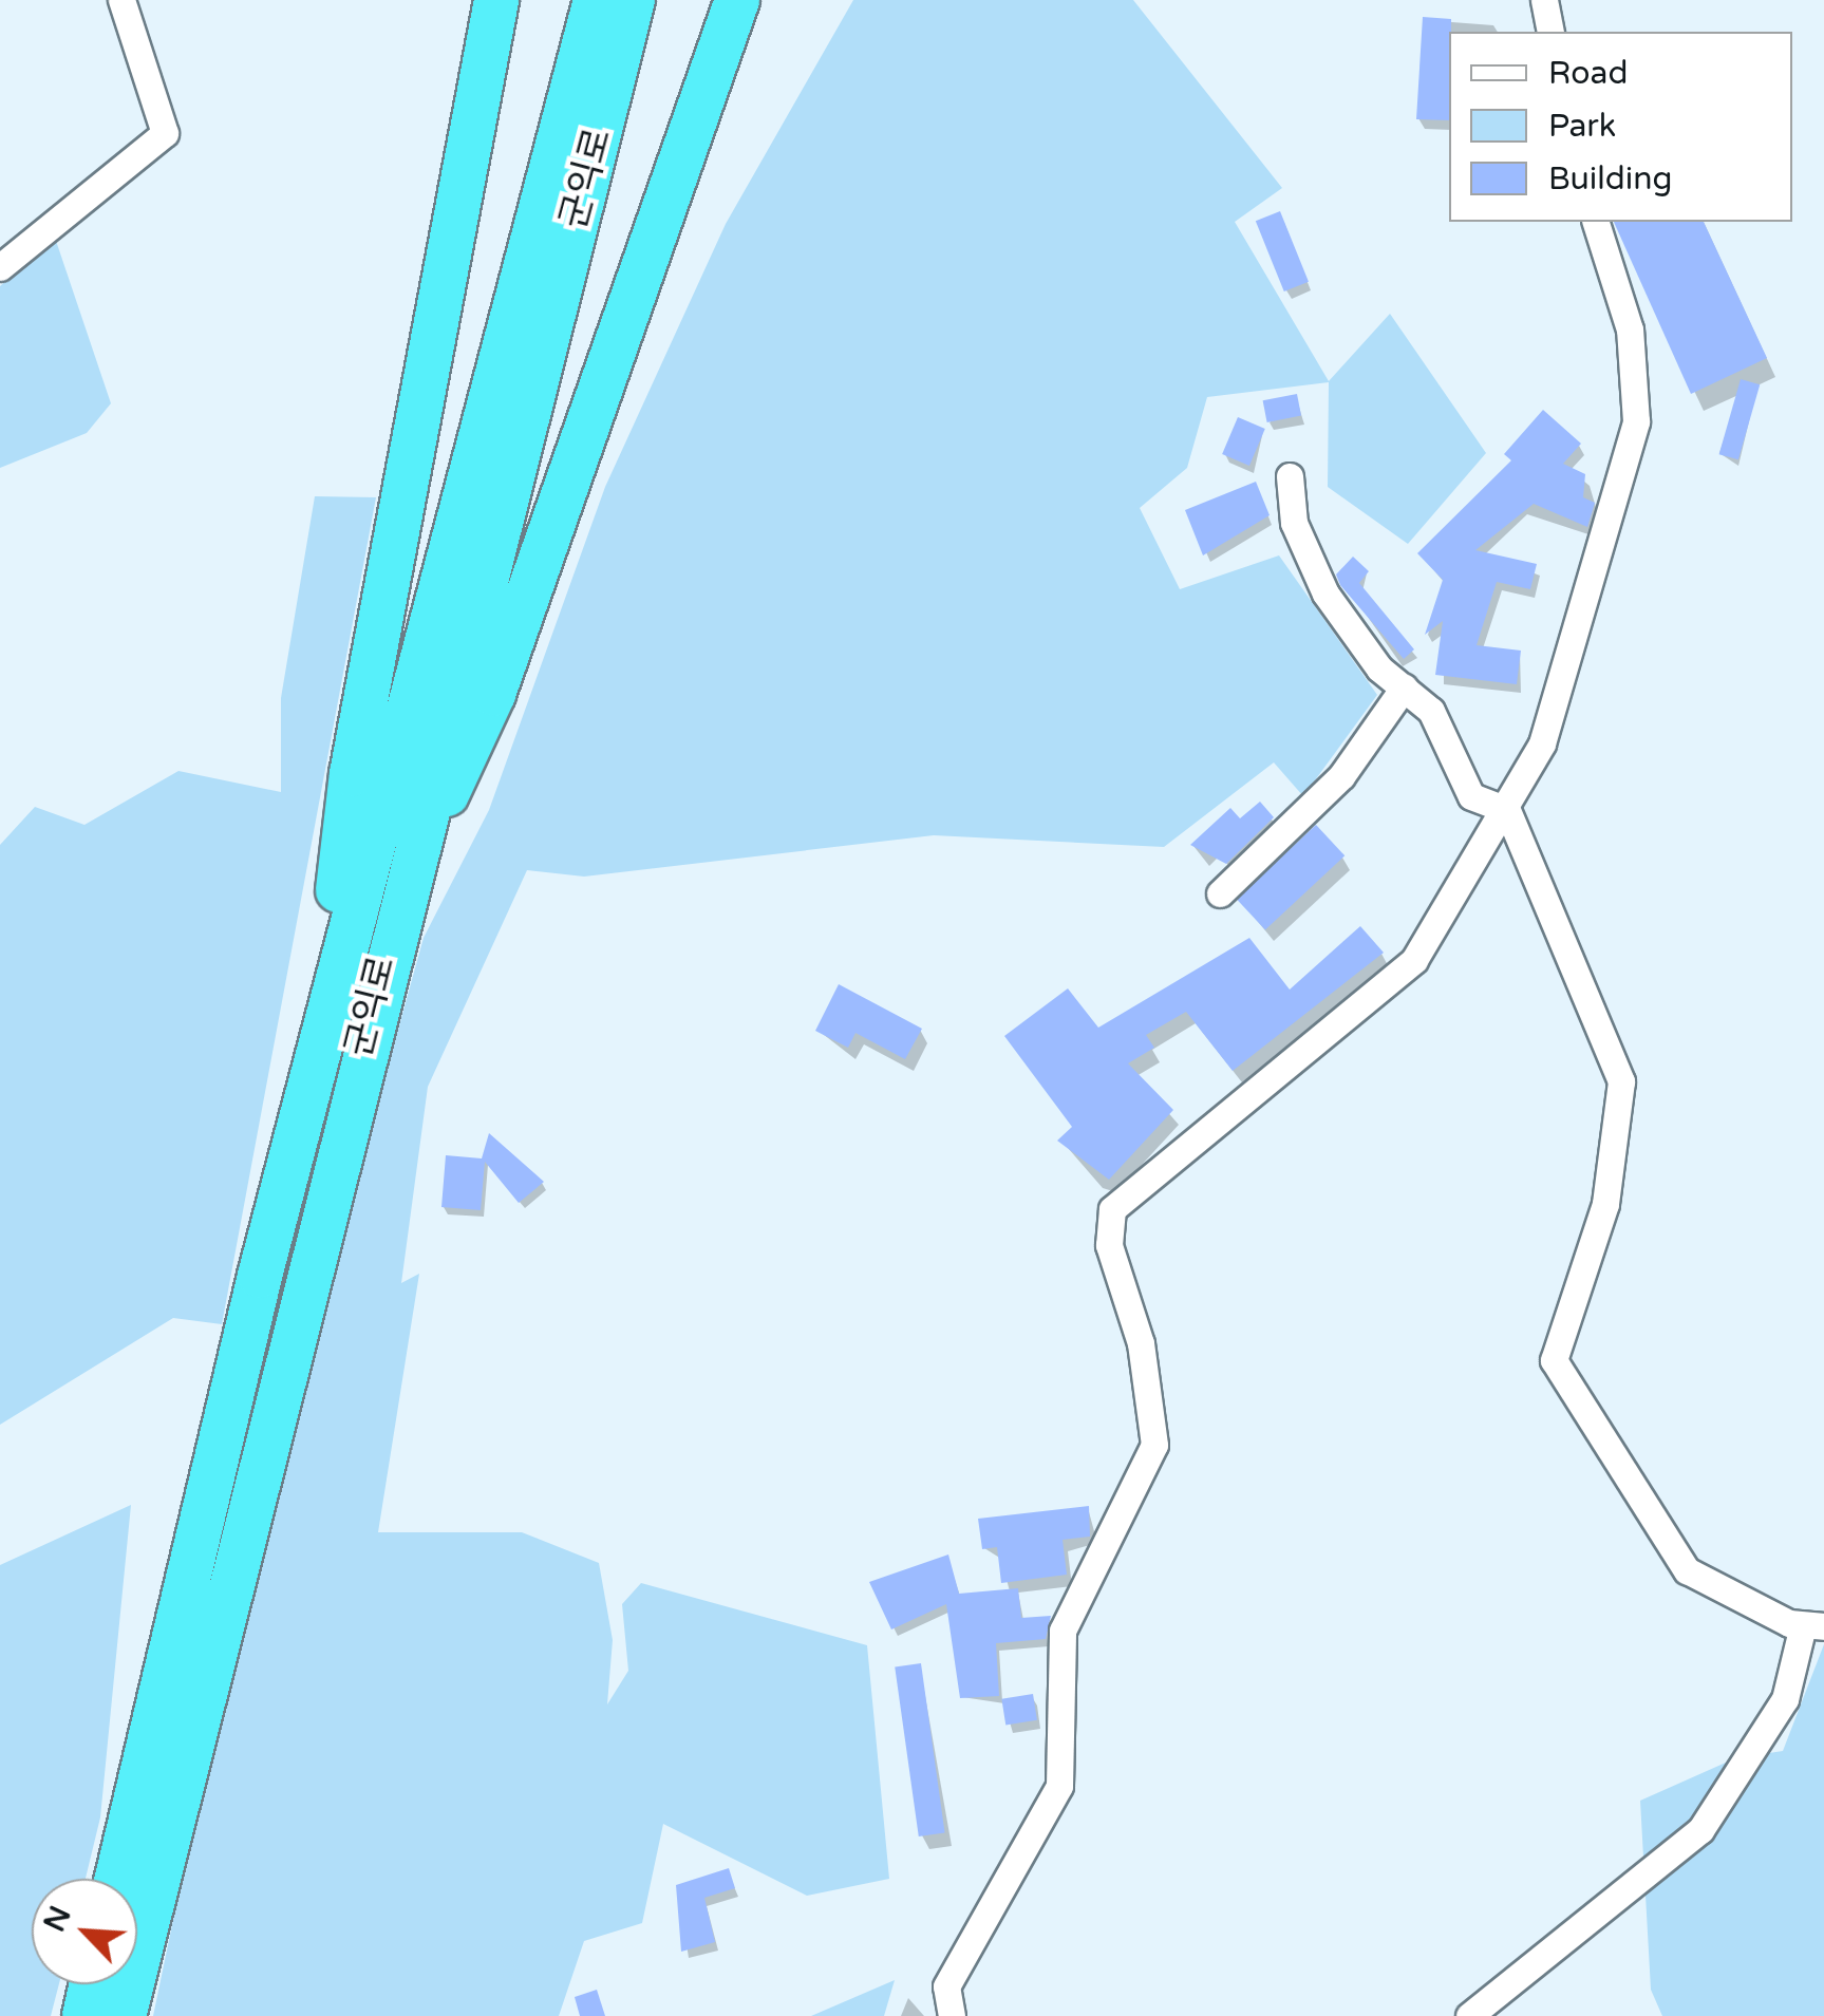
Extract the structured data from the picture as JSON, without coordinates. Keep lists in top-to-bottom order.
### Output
{
  "streets": {
    "highway": ["군익로"]
  },
  "legend": ["Road", "Park", "Building"],
  "north": "top left"
}
